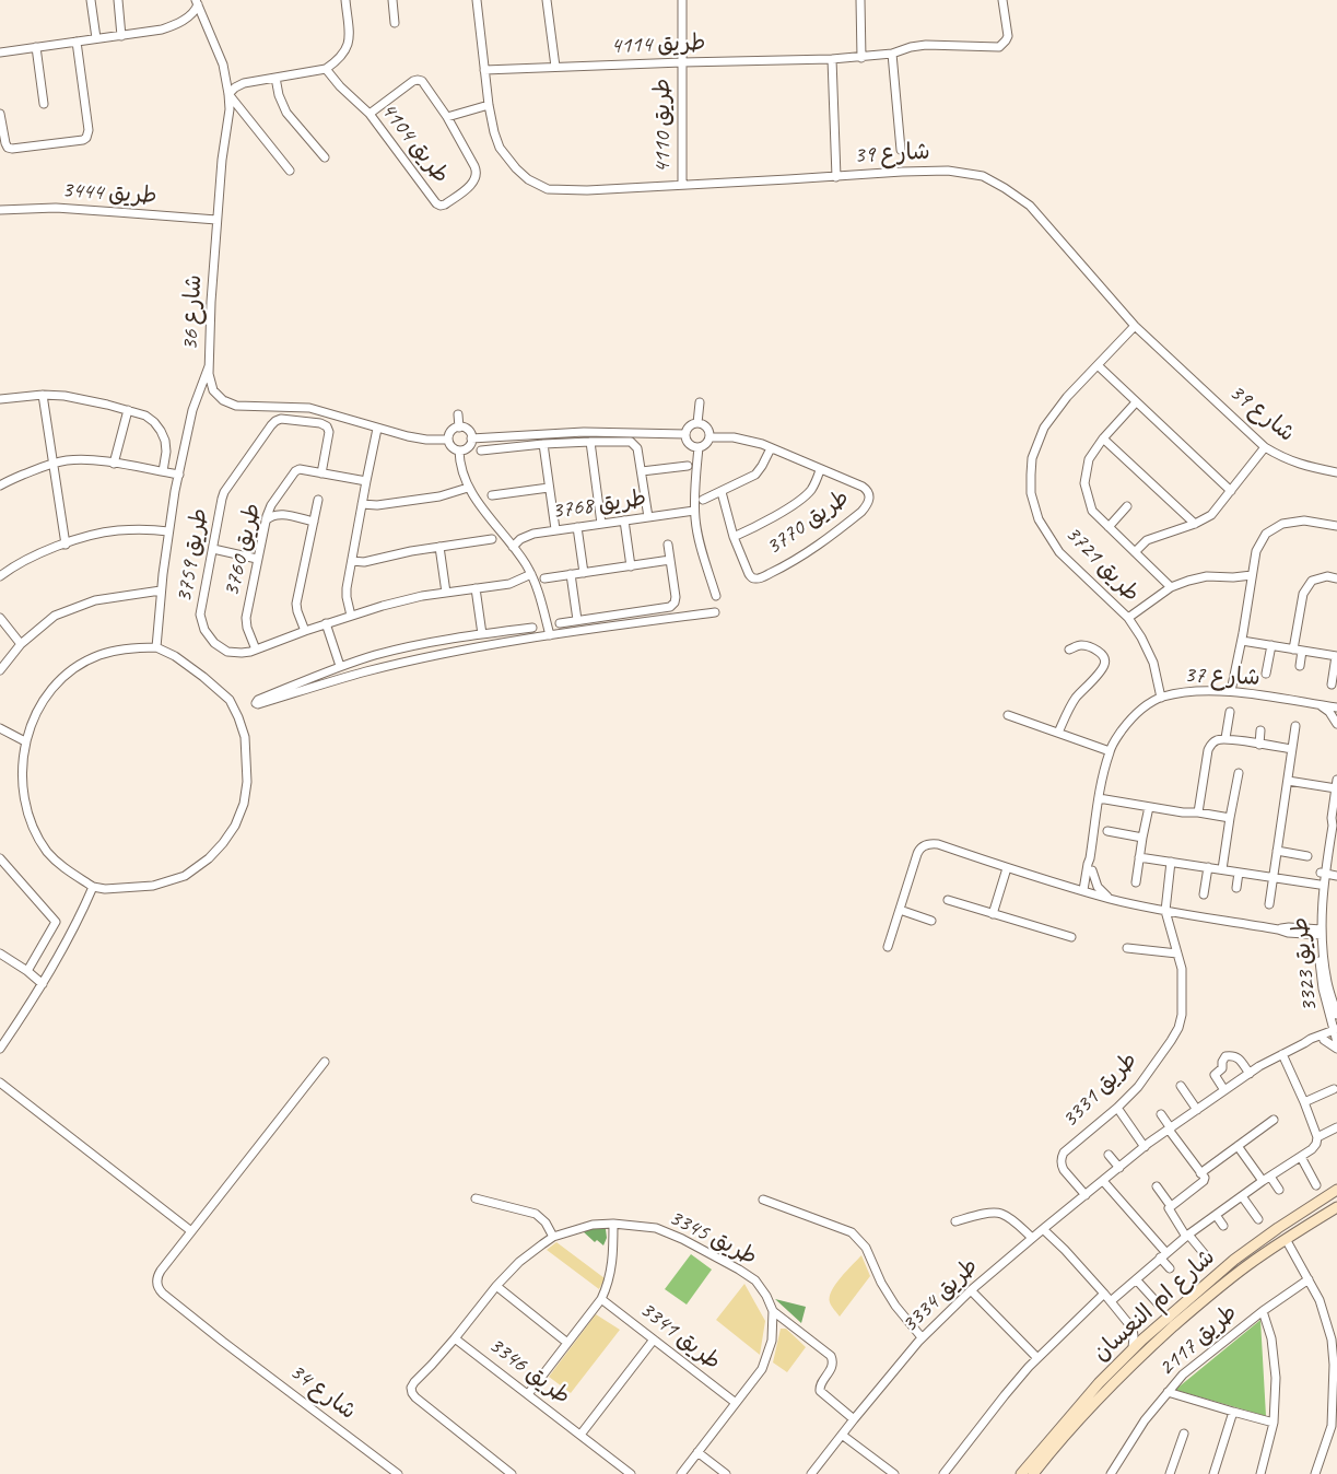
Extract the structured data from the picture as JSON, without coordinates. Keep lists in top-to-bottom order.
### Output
{
  "streets": {
    "main road": ["شارع ام النعسان"],
    "street": [
      "طريق 4114",
      "طريق 4110",
      "طريق 4104",
      "شارع 39",
      "طريق 3444",
      "شارع 36",
      "طريق 3768",
      "طريق 3770",
      "طريق 3760",
      "طريق 3759",
      "طريق 3721",
      "شارع 37",
      "طريق 3323",
      "طريق 3331",
      "طريق 3345",
      "طريق 3334",
      "طريق 3341",
      "طريق 2117",
      "طريق 3346",
      "شارع 34"
    ]
  },
  "crossings": [
    ["طريق 4114", "طريق 4110"],
    ["طريق 4114", "شارع 39"],
    ["طريق 4110", "شارع 39"],
    ["شارع 39", "طريق 3721"],
    ["طريق 3444", "شارع 36"],
    ["طريق 3760", "طريق 3759"],
    ["طريق 3721", "شارع 37"],
    ["طريق 3323", "طريق 3334"],
    ["طريق 3331", "طريق 3334"],
    ["طريق 3345", "طريق 3346"],
    ["طريق 3341", "طريق 3346"]
  ]
}
